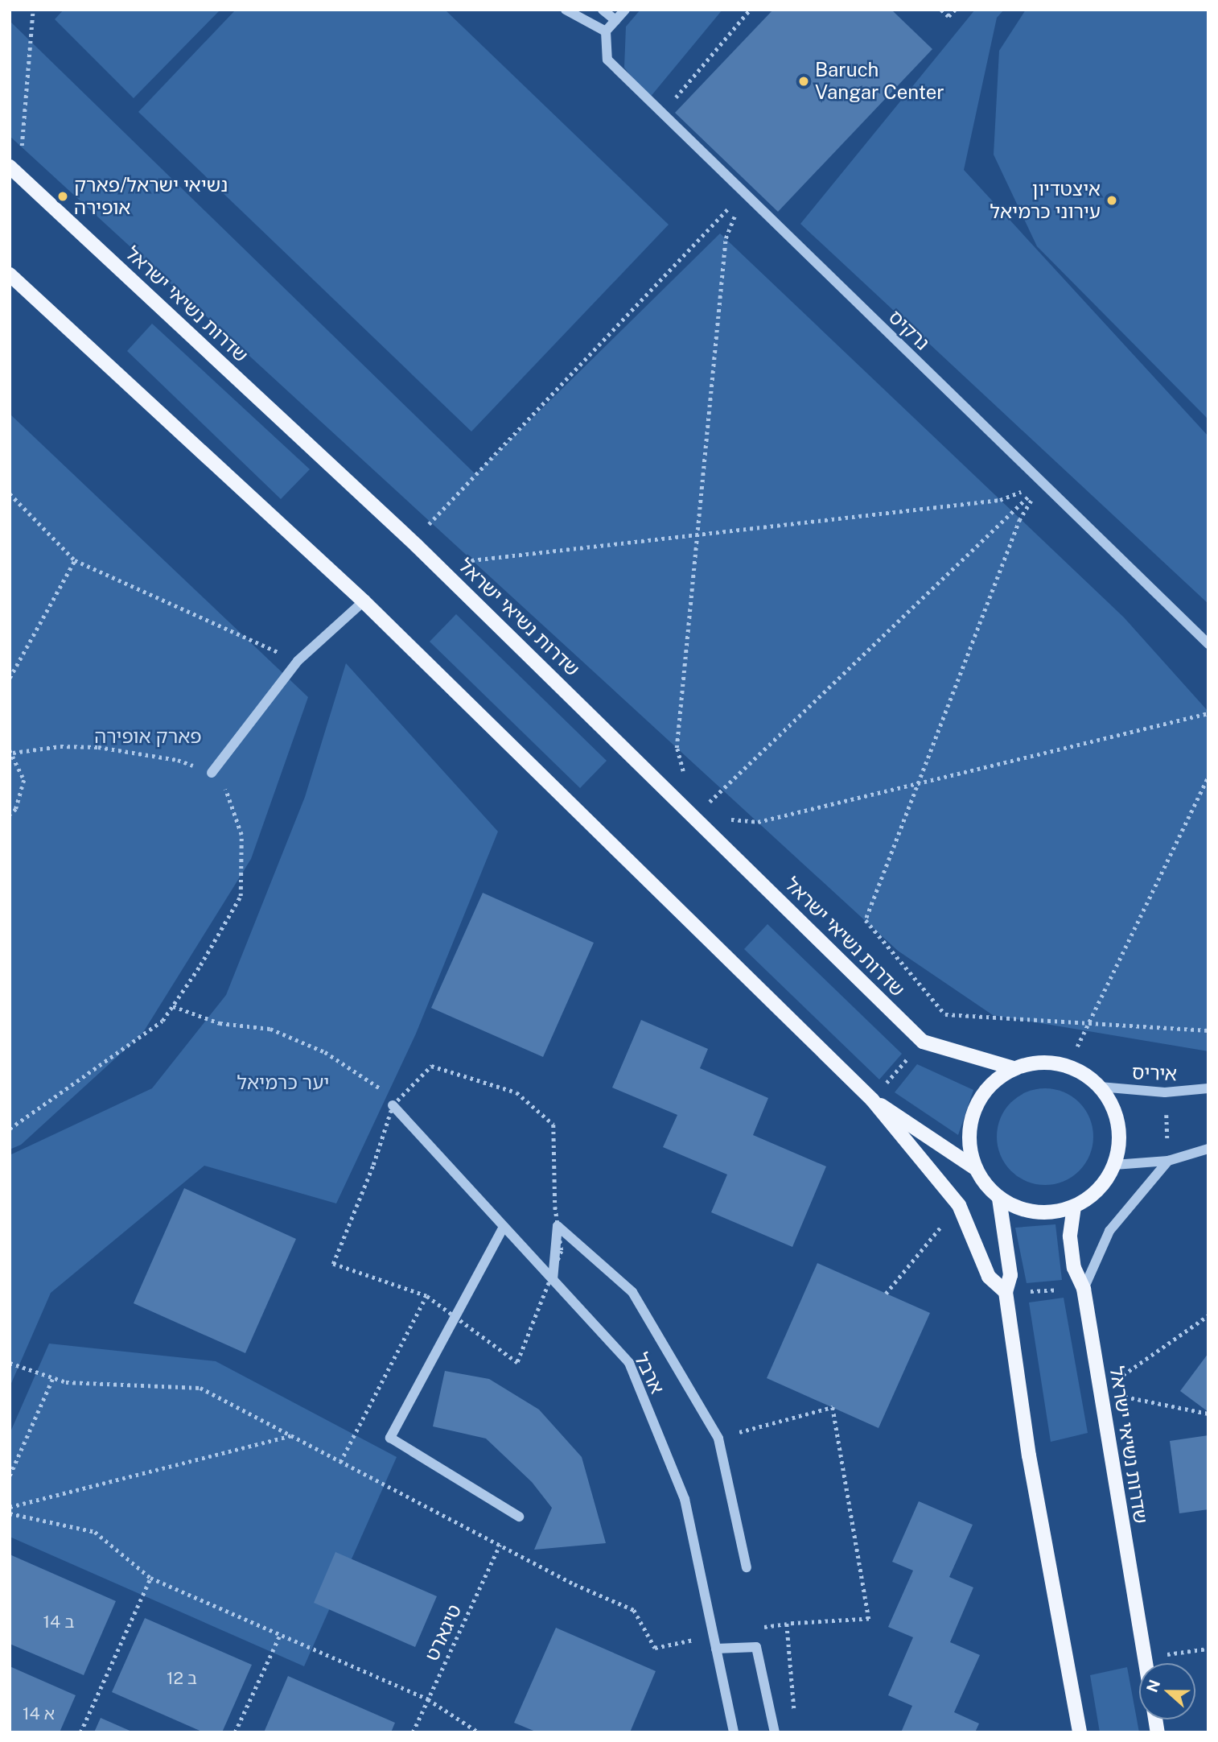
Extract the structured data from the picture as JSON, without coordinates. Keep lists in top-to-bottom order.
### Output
{
  "streets": {
    "main road": ["שדרות נשיאי ישראל"],
    "street": ["נרקיס", "איריס", "ארבל"],
    "path": ["טיגארט"]
  },
  "crossings": [
    ["שדרות נשיאי ישראל", "איריס"]
  ],
  "parks": ["פארק אופירה", "יער כרמיאל"],
  "places": ["Baruch Vangar Center", "נשיאי ישראל/פארק אופירה", "איצטדיון עירוני כרמיאל"],
  "house_numbers": ["14 ב", "12 ב", "14 א"],
  "north": "left"
}
